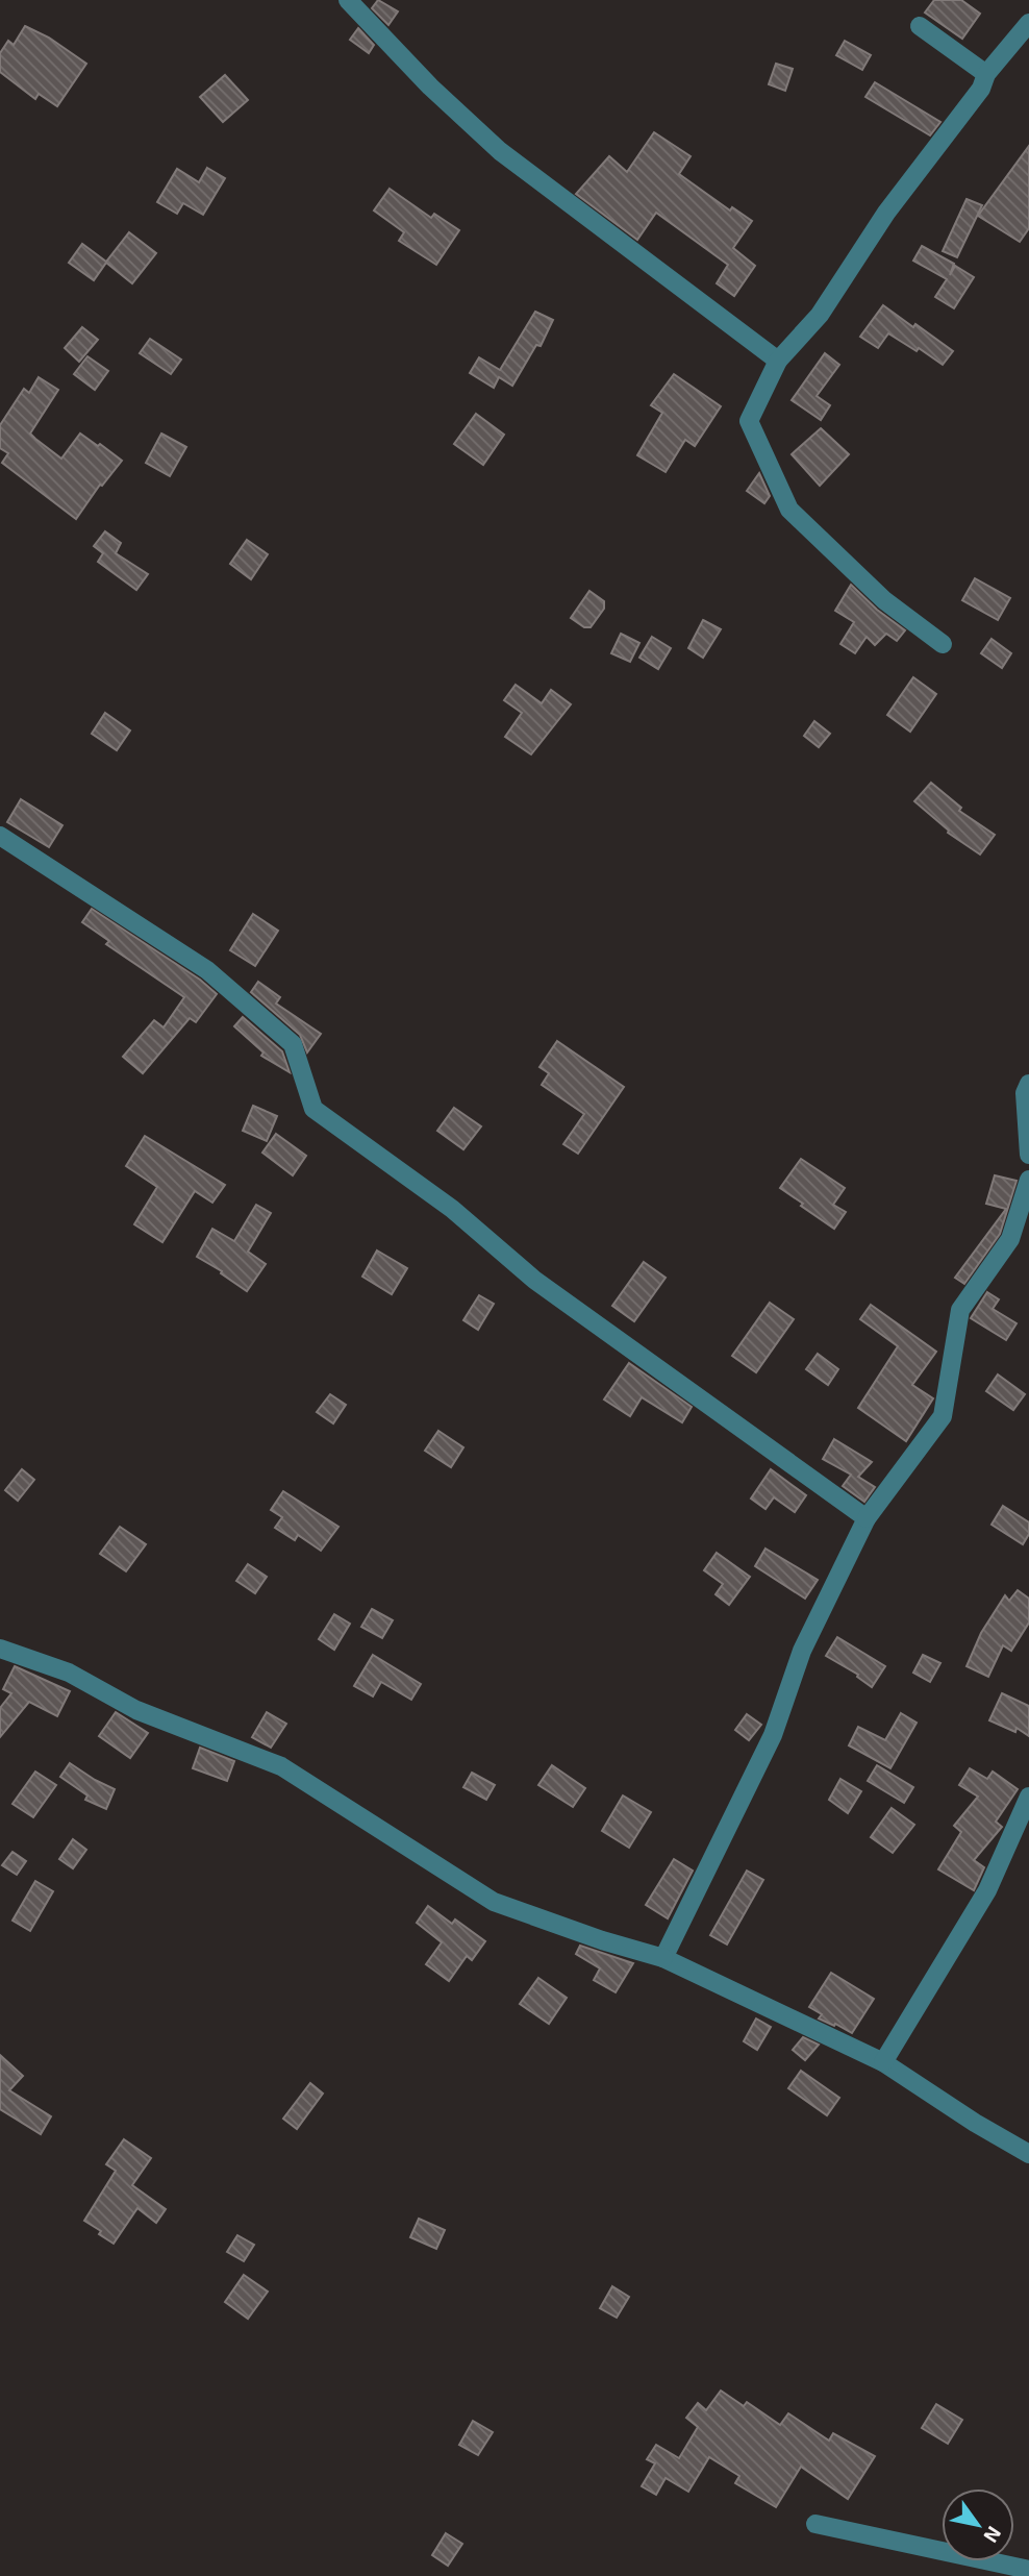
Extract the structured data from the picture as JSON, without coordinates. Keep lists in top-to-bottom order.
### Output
{
  "north": "bottom right"
}
